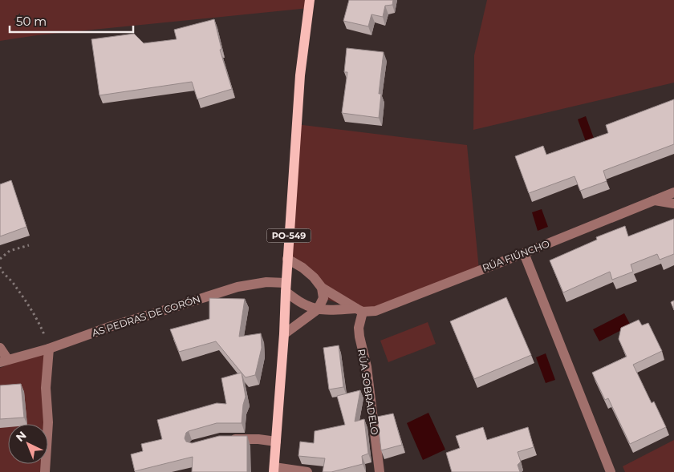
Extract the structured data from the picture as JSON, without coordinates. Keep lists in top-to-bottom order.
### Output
{
  "streets": {
    "main road": ["PO-549"],
    "street": ["RÚA FIÚNCHO", "AS PEDRAS DE CORÓN", "RÚA SOBRADELO"]
  },
  "crossings": [
    ["PO-549", "RÚA FIÚNCHO"],
    ["PO-549", "AS PEDRAS DE CORÓN"],
    ["RÚA FIÚNCHO", "AS PEDRAS DE CORÓN"],
    ["RÚA FIÚNCHO", "RÚA SOBRADELO"]
  ],
  "scale_bar": "50 m",
  "north": "top left"
}
